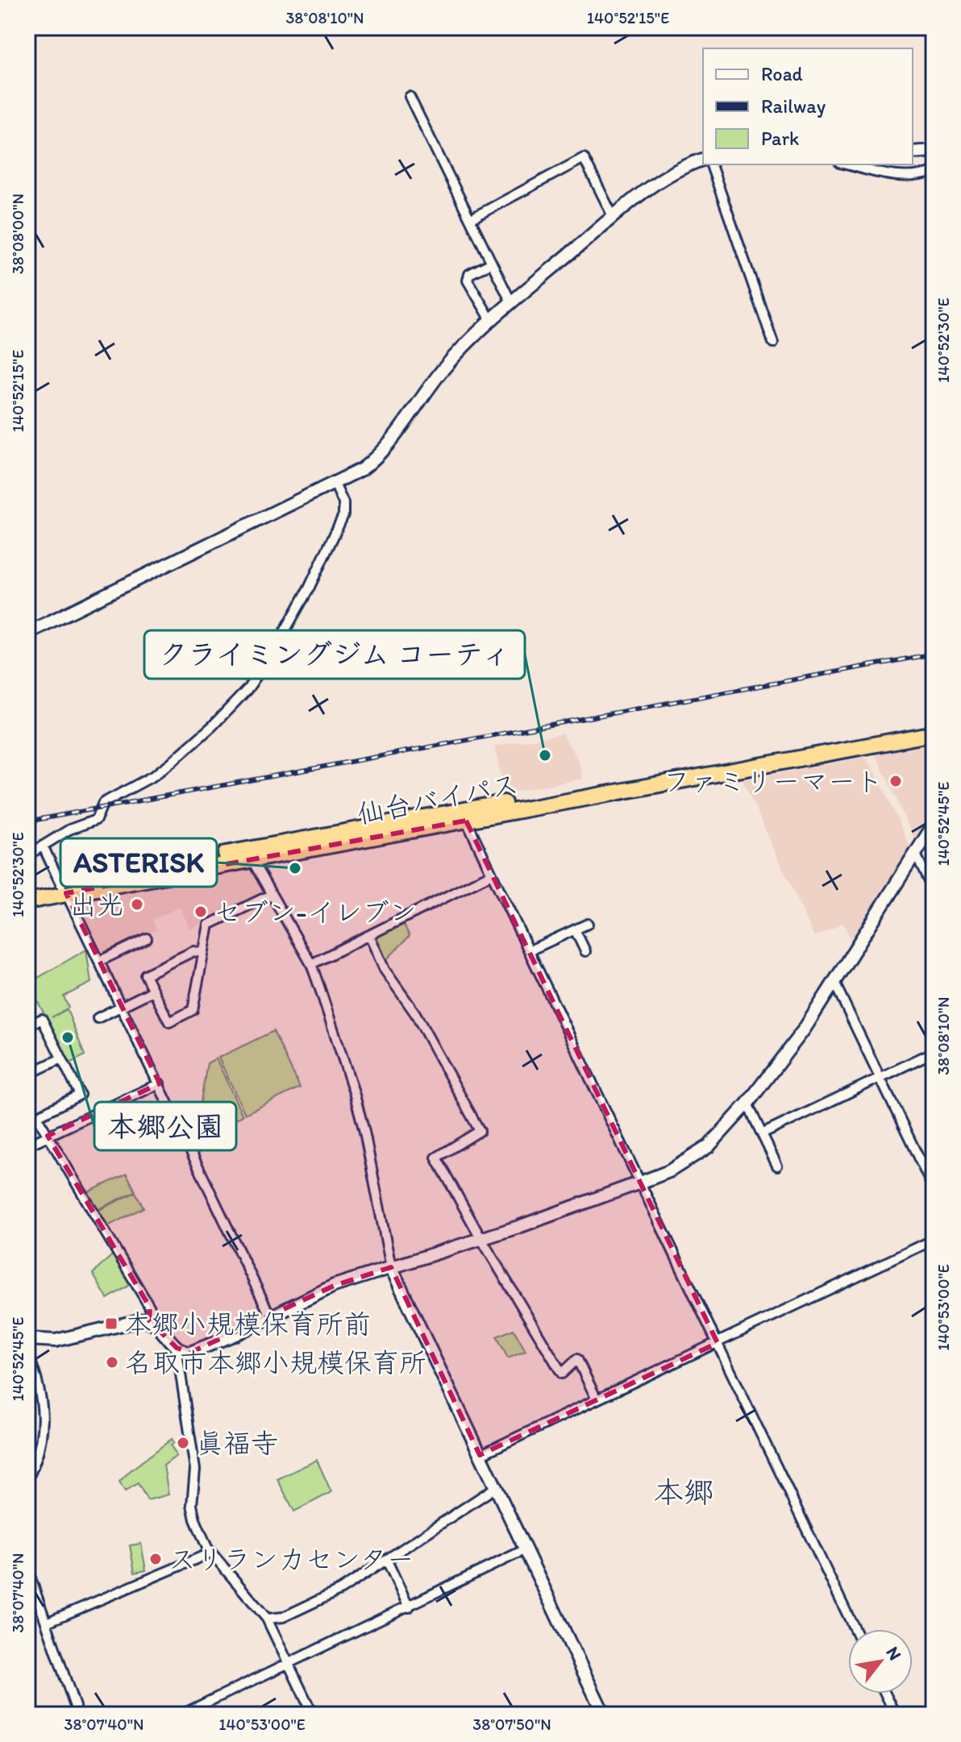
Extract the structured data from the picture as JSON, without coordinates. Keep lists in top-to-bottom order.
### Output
{
  "streets": {
    "highway": ["仙台バイパス"]
  },
  "districts": ["本郷"],
  "places": {
    "other": [
      "クライミングジム コーティ",
      "ファミリーマート",
      "ASTERISK",
      "出光",
      "セブン-イレブン",
      "本郷公園",
      "名取市本郷小規模保育所",
      "眞福寺",
      "スリランカセンター"
    ],
    "transit": ["本郷小規模保育所前"]
  },
  "legend": ["Road", "Railway", "Park"],
  "north": "top right",
  "coordinates": [
    "38°08'10\"N",
    "140°52'15\"E",
    "38°08'00\"N",
    "140°52'30\"E",
    "140°52'45\"E",
    "140°53'00\"E",
    "38°07'40\"N",
    "38°07'50\"N"
  ]
}
